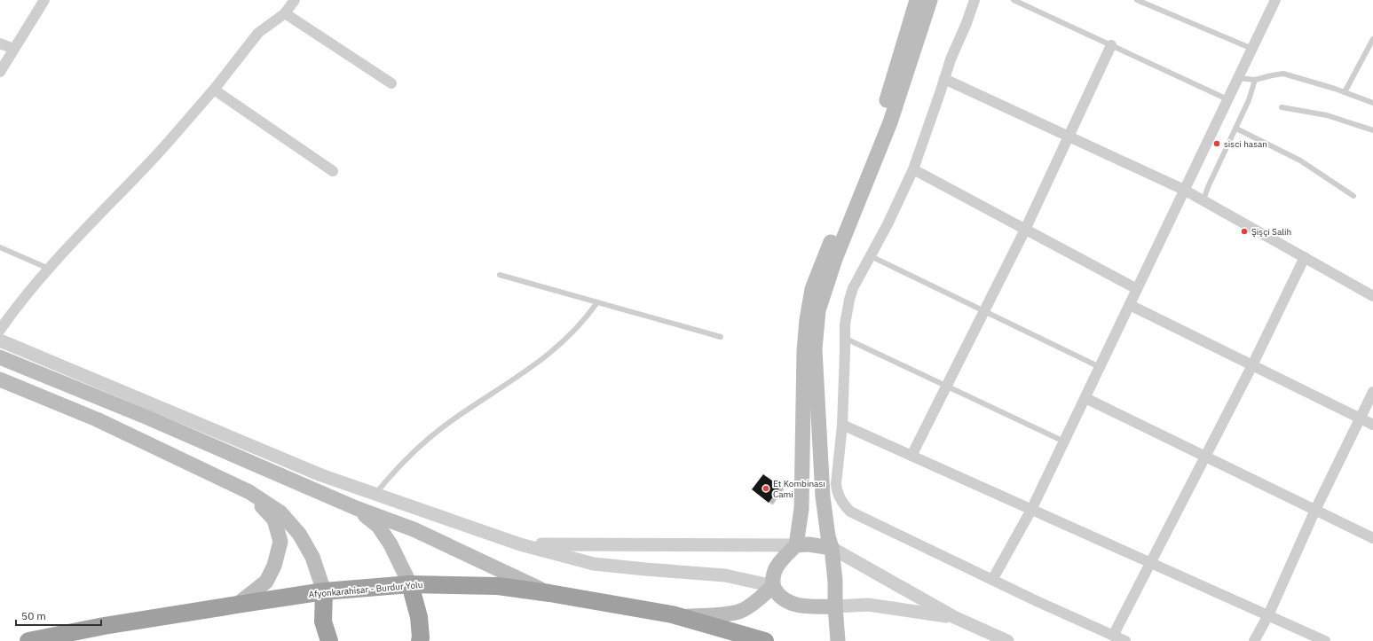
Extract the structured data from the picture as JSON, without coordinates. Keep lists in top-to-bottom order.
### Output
{
  "streets": {
    "highway": ["Afyonkarahisar - Burdur Yolu"]
  },
  "places": ["sisci hasan", "Şişçi Salih", "Et Kombinası Cami"],
  "scale_bar": "50 m"
}
